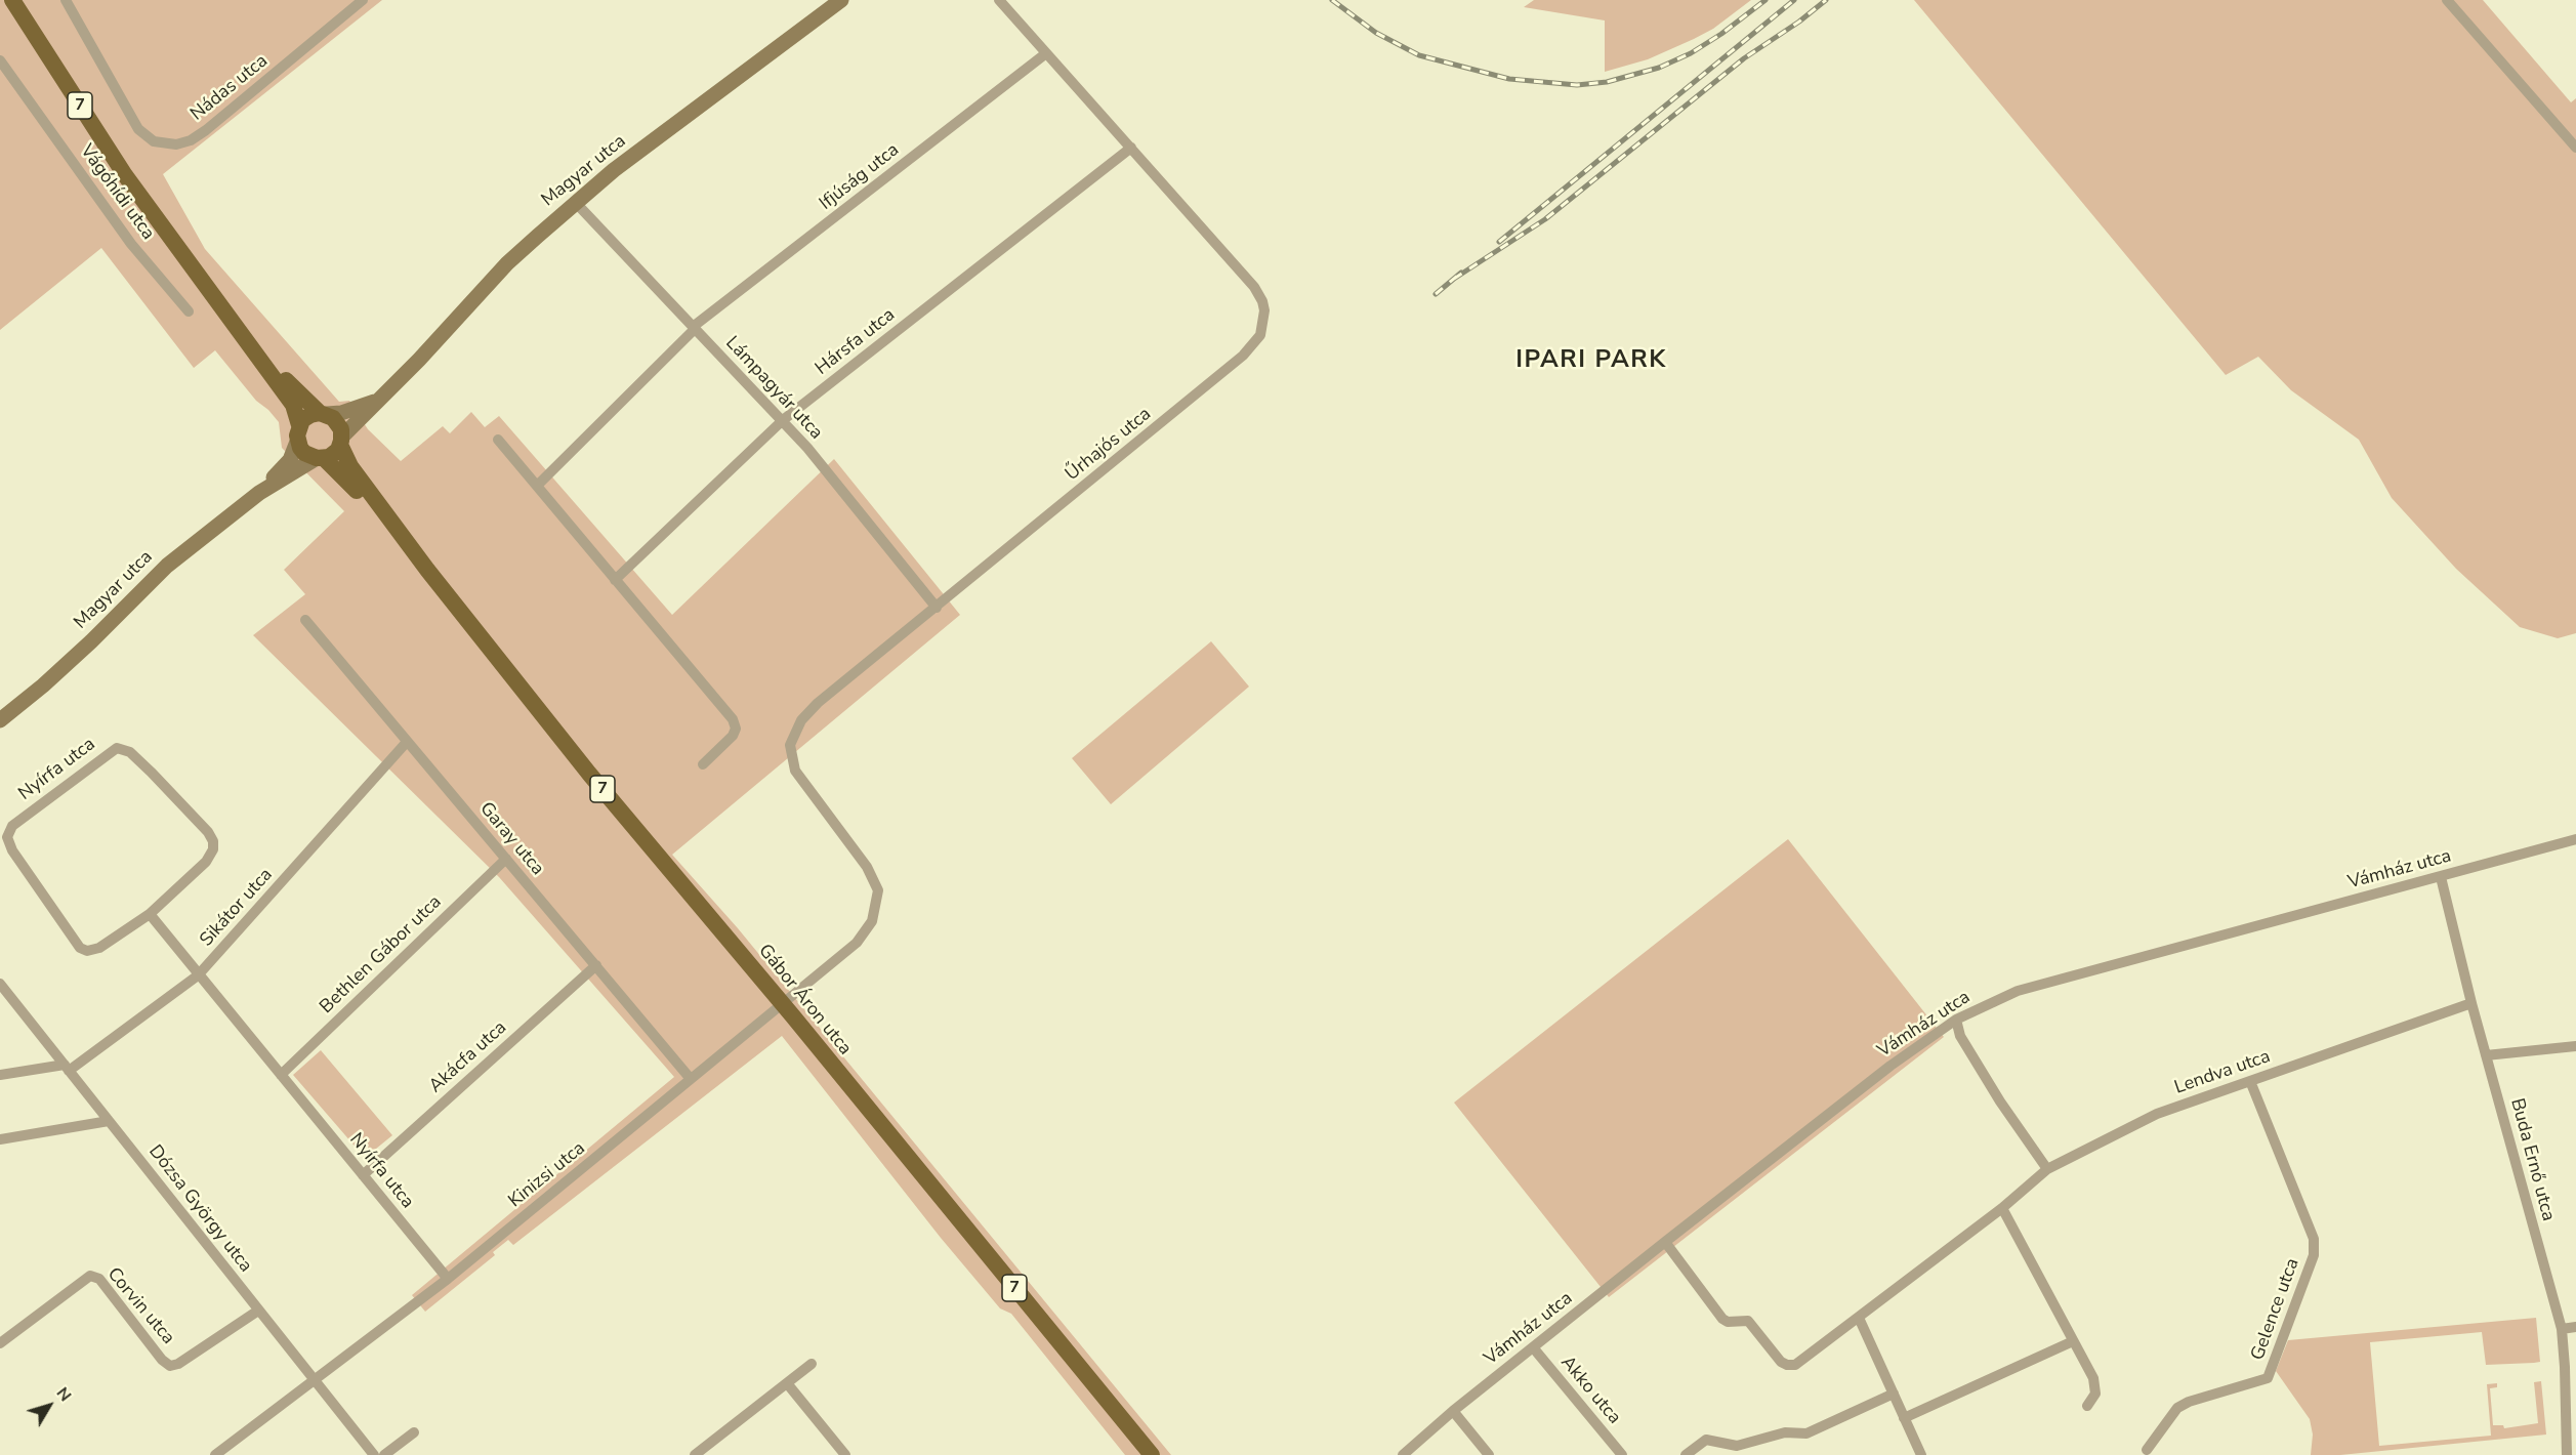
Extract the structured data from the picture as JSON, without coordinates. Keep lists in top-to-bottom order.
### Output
{
  "streets": {
    "main road": ["7", "Magyar utca", "Gábor Áron utca"],
    "street": [
      "Nádas utca",
      "Ifjúság utca",
      "Vágóhídi utca",
      "Hársfa utca",
      "Lámpagyár utca",
      "Űrhajós utca",
      "Nyírfa utca",
      "Garay utca",
      "Vámház utca",
      "Sikátor utca",
      "Bethlen Gábor utca",
      "Akácfa utca",
      "Lendva utca",
      "Buda Ernő utca",
      "Kinizsi utca",
      "Dózsa György utca",
      "Corvin utca",
      "Gelence utca",
      "Akko utca"
    ]
  },
  "crossings": [
    ["7", "Magyar utca"],
    ["7", "Gábor Áron utca"],
    ["Magyar utca", "Lámpagyár utca"],
    ["Magyar utca", "Gábor Áron utca"],
    ["Ifjúság utca", "Lámpagyár utca"],
    ["Ifjúság utca", "Űrhajós utca"],
    ["Hársfa utca", "Lámpagyár utca"],
    ["Hársfa utca", "Űrhajós utca"],
    ["Lámpagyár utca", "Űrhajós utca"],
    ["Űrhajós utca", "Kinizsi utca"],
    ["Nyírfa utca", "Sikátor utca"],
    ["Nyírfa utca", "Bethlen Gábor utca"],
    ["Nyírfa utca", "Akácfa utca"],
    ["Nyírfa utca", "Kinizsi utca"],
    ["Garay utca", "Sikátor utca"],
    ["Garay utca", "Bethlen Gábor utca"],
    ["Garay utca", "Akácfa utca"],
    ["Garay utca", "Kinizsi utca"],
    ["Vámház utca", "Lendva utca"],
    ["Vámház utca", "Buda Ernő utca"],
    ["Vámház utca", "Akko utca"],
    ["Sikátor utca", "Dózsa György utca"],
    ["Gábor Áron utca", "Kinizsi utca"],
    ["Lendva utca", "Buda Ernő utca"],
    ["Lendva utca", "Gelence utca"],
    ["Kinizsi utca", "Dózsa György utca"],
    ["Dózsa György utca", "Corvin utca"]
  ],
  "districts": ["IPARI PARK"],
  "north": "top right"
}
